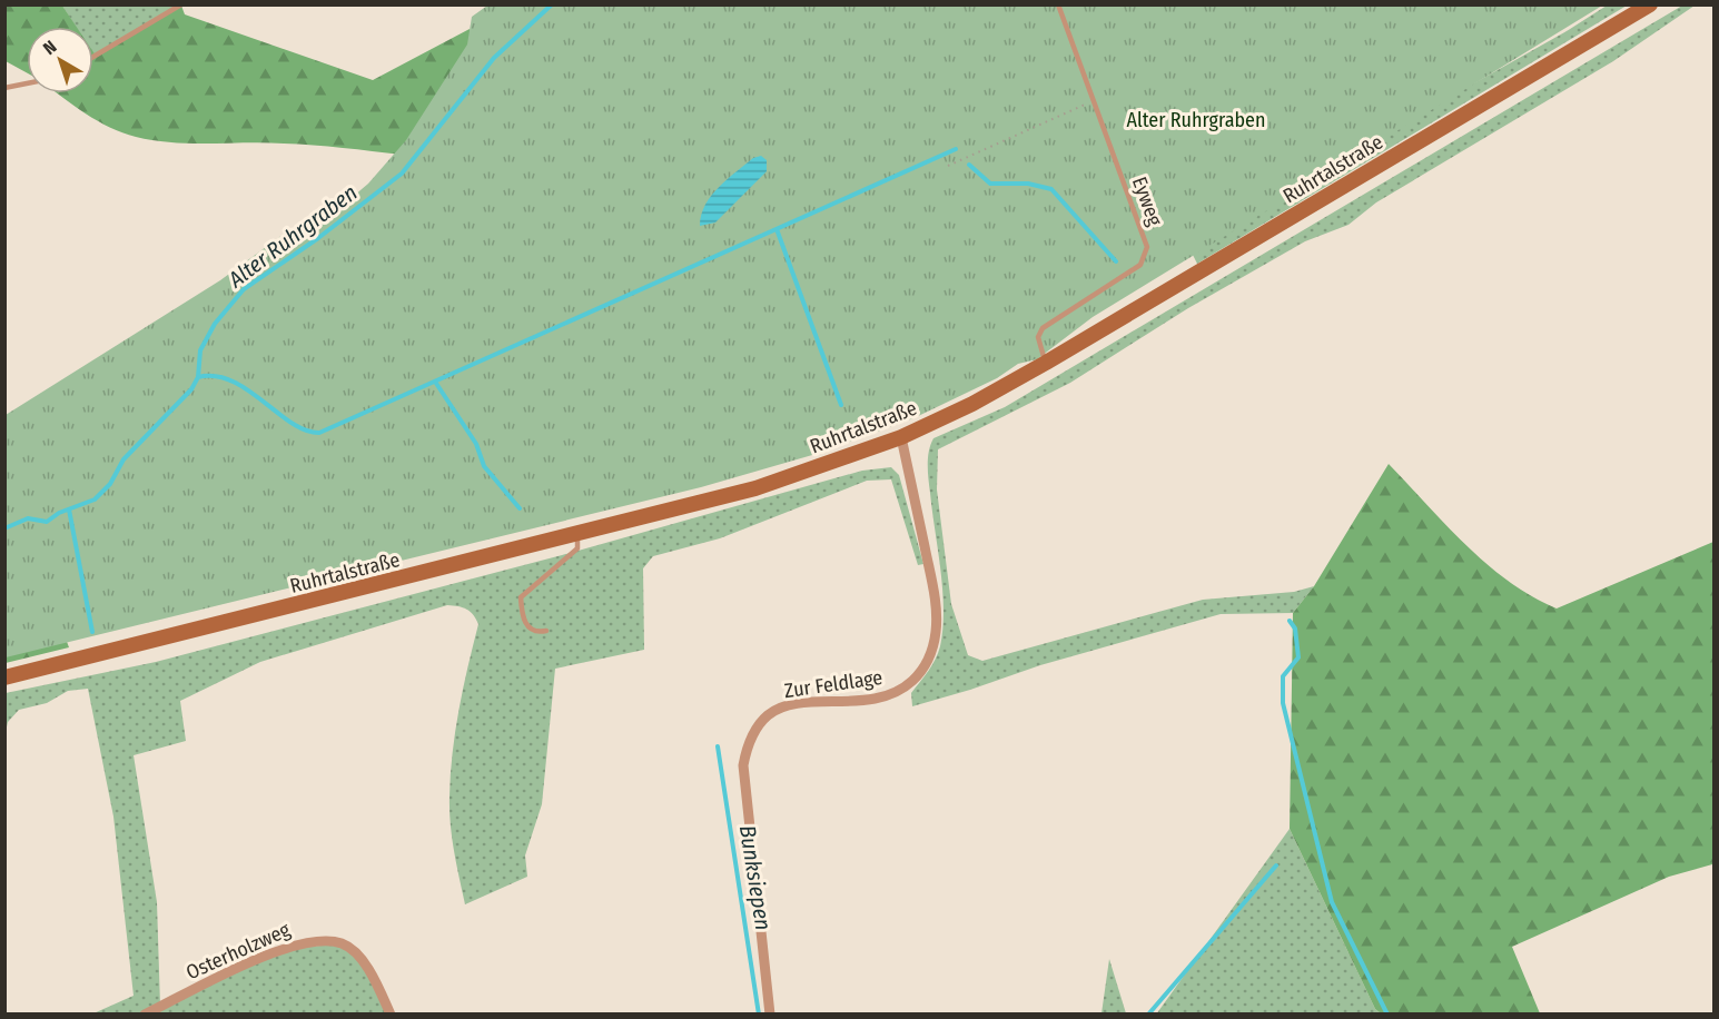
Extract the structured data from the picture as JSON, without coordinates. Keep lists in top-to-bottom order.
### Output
{
  "streets": {
    "main road": ["Ruhrtalstraße"],
    "street": ["Zur Feldlage", "Osterholzweg"],
    "lane": ["Eyweg"]
  },
  "crossings": [
    ["Ruhrtalstraße", "Eyweg"],
    ["Ruhrtalstraße", "Zur Feldlage"]
  ],
  "water": ["Alter Ruhrgraben", "Bunksiepen"],
  "parks": ["Alter Ruhrgraben"],
  "north": "top left"
}
